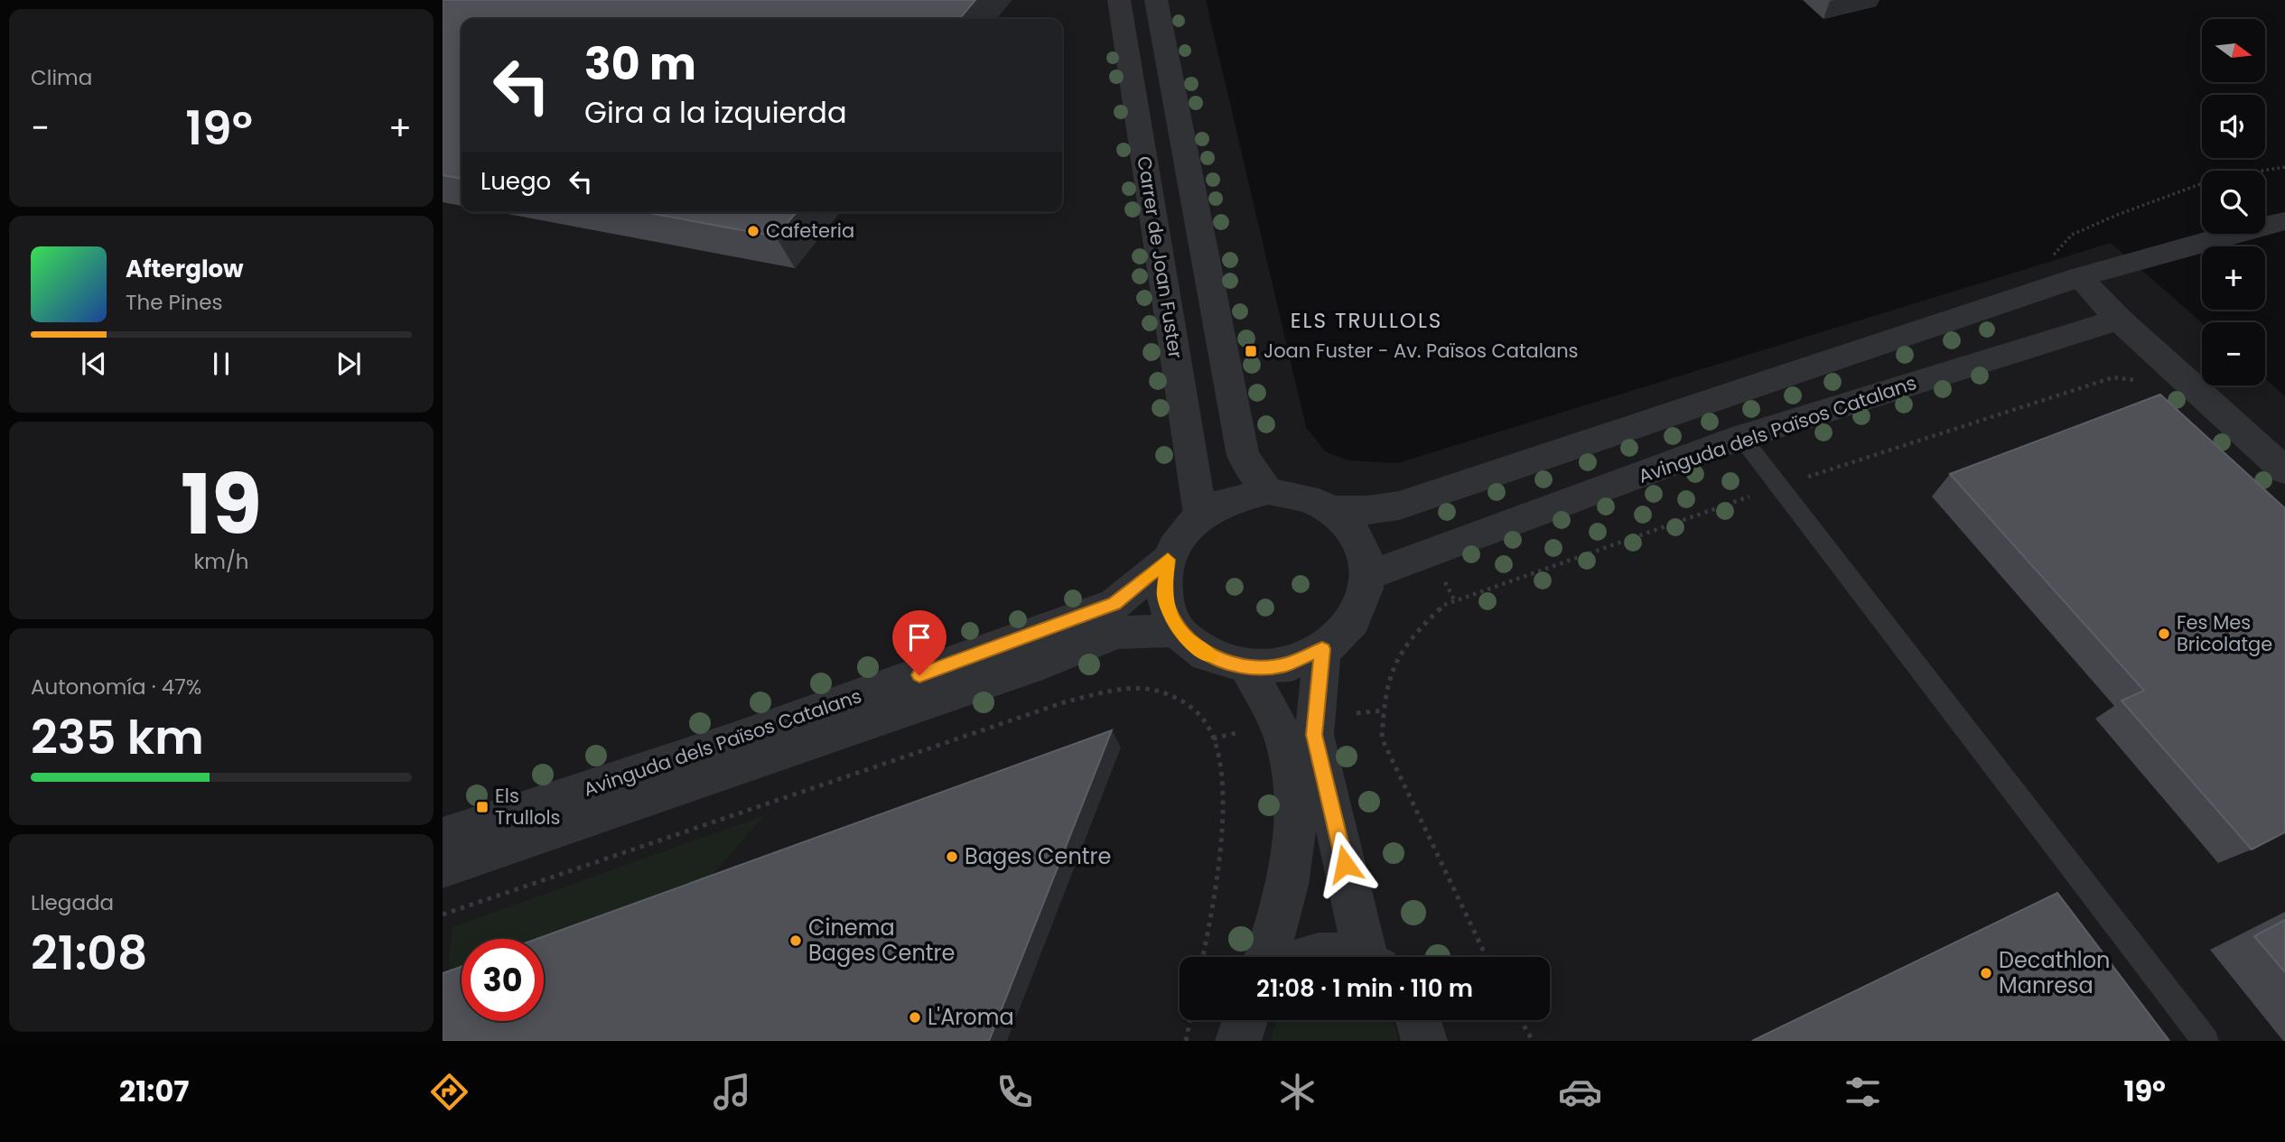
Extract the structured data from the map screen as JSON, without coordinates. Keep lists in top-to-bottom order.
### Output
{
  "streets": {
    "street": ["Carrer de Joan Fuster", "Avinguda dels Països Catalans"]
  },
  "crossings": [
    ["Carrer de Joan Fuster", "Avinguda dels Països Catalans"]
  ],
  "districts": ["ELS TRULLOLS"],
  "places": {
    "other": [
      "Cafeteria",
      "Fes Mes Bricolatge",
      "Bages Centre",
      "Cinema Bages Centre",
      "Decathlon Manresa",
      "L'Aroma"
    ],
    "transit": ["Joan Fuster - Av. Països Catalans", "Els Trullols"]
  },
  "north": "right",
  "page": {
    "tile": [
      "Clima",
      ["19", "km/h"],
      ["Autonomía · 47%", "235 km"],
      ["Llegada", "21:08"]
    ],
    "map_buttons": ["+", "−"],
    "turn": ["30 m", "Gira a la izquierda"],
    "heat": ["−", "19°", "+"],
    "then": "Luego",
    "song": ["Afterglow", "The Pines"],
    "limit": "30",
    "trip": "21:08 · 1 min · 110 m",
    "tabs": ["21:07", "19°"]
  }
}
